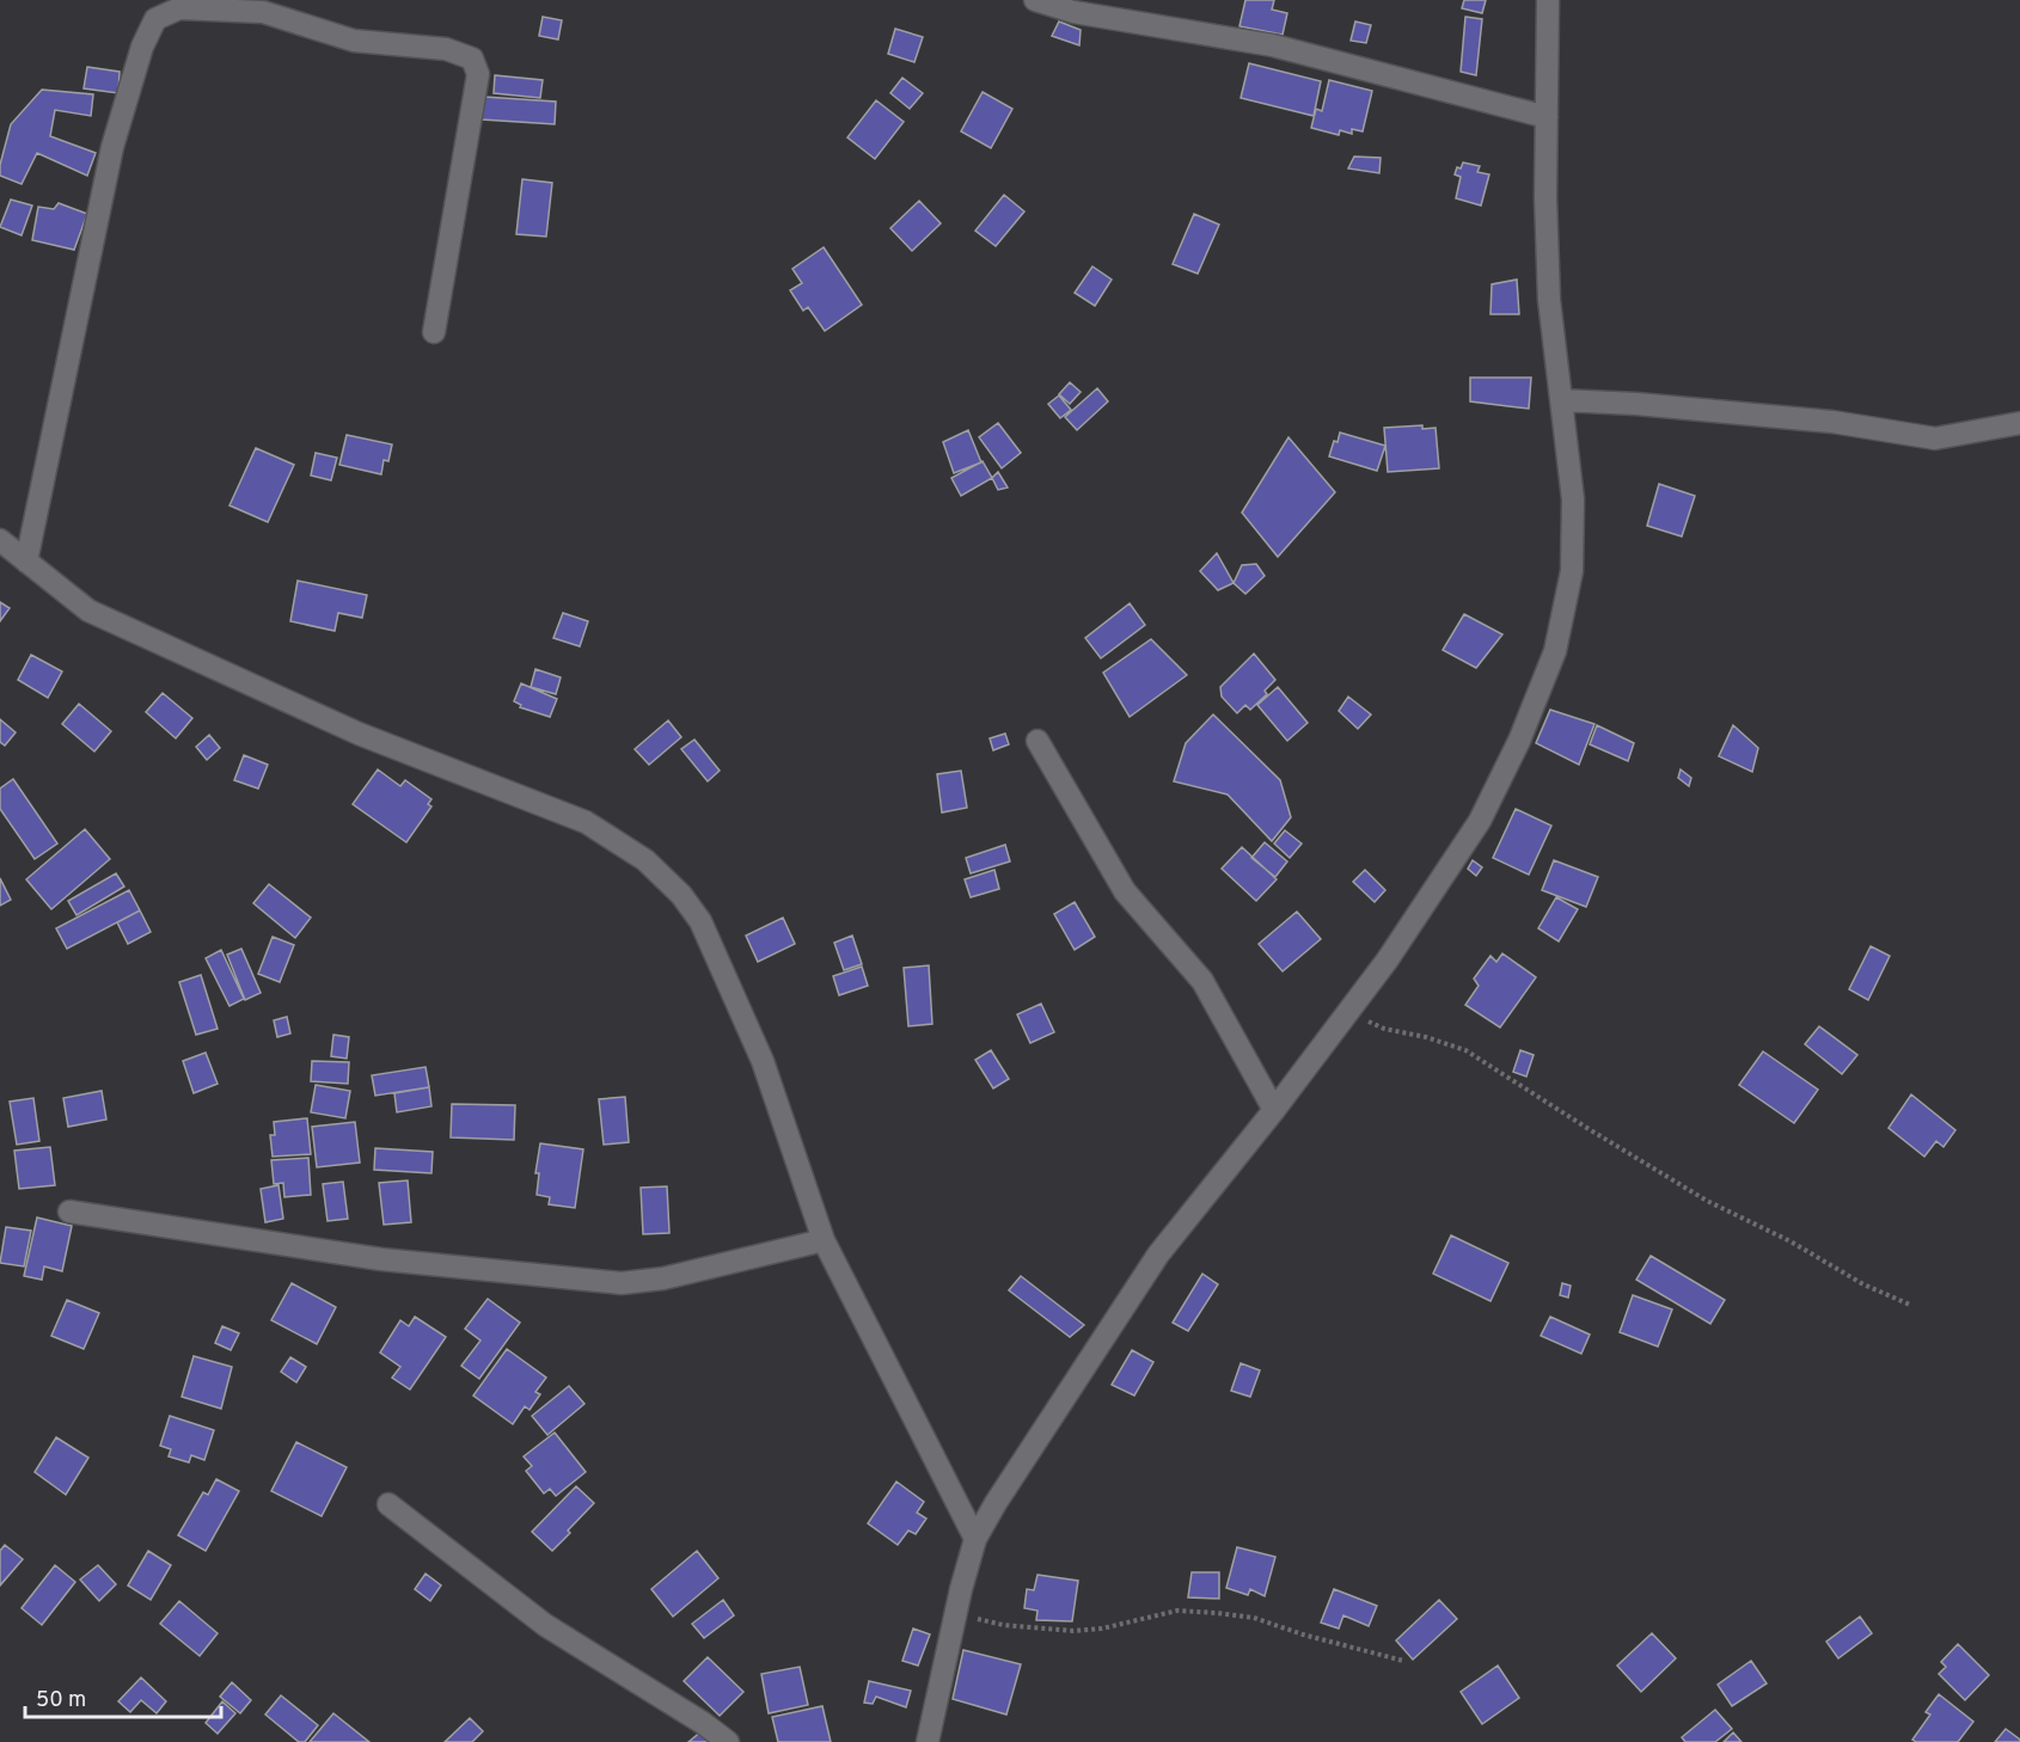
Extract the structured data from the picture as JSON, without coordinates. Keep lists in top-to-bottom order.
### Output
{
  "scale_bar": "50 m"
}
